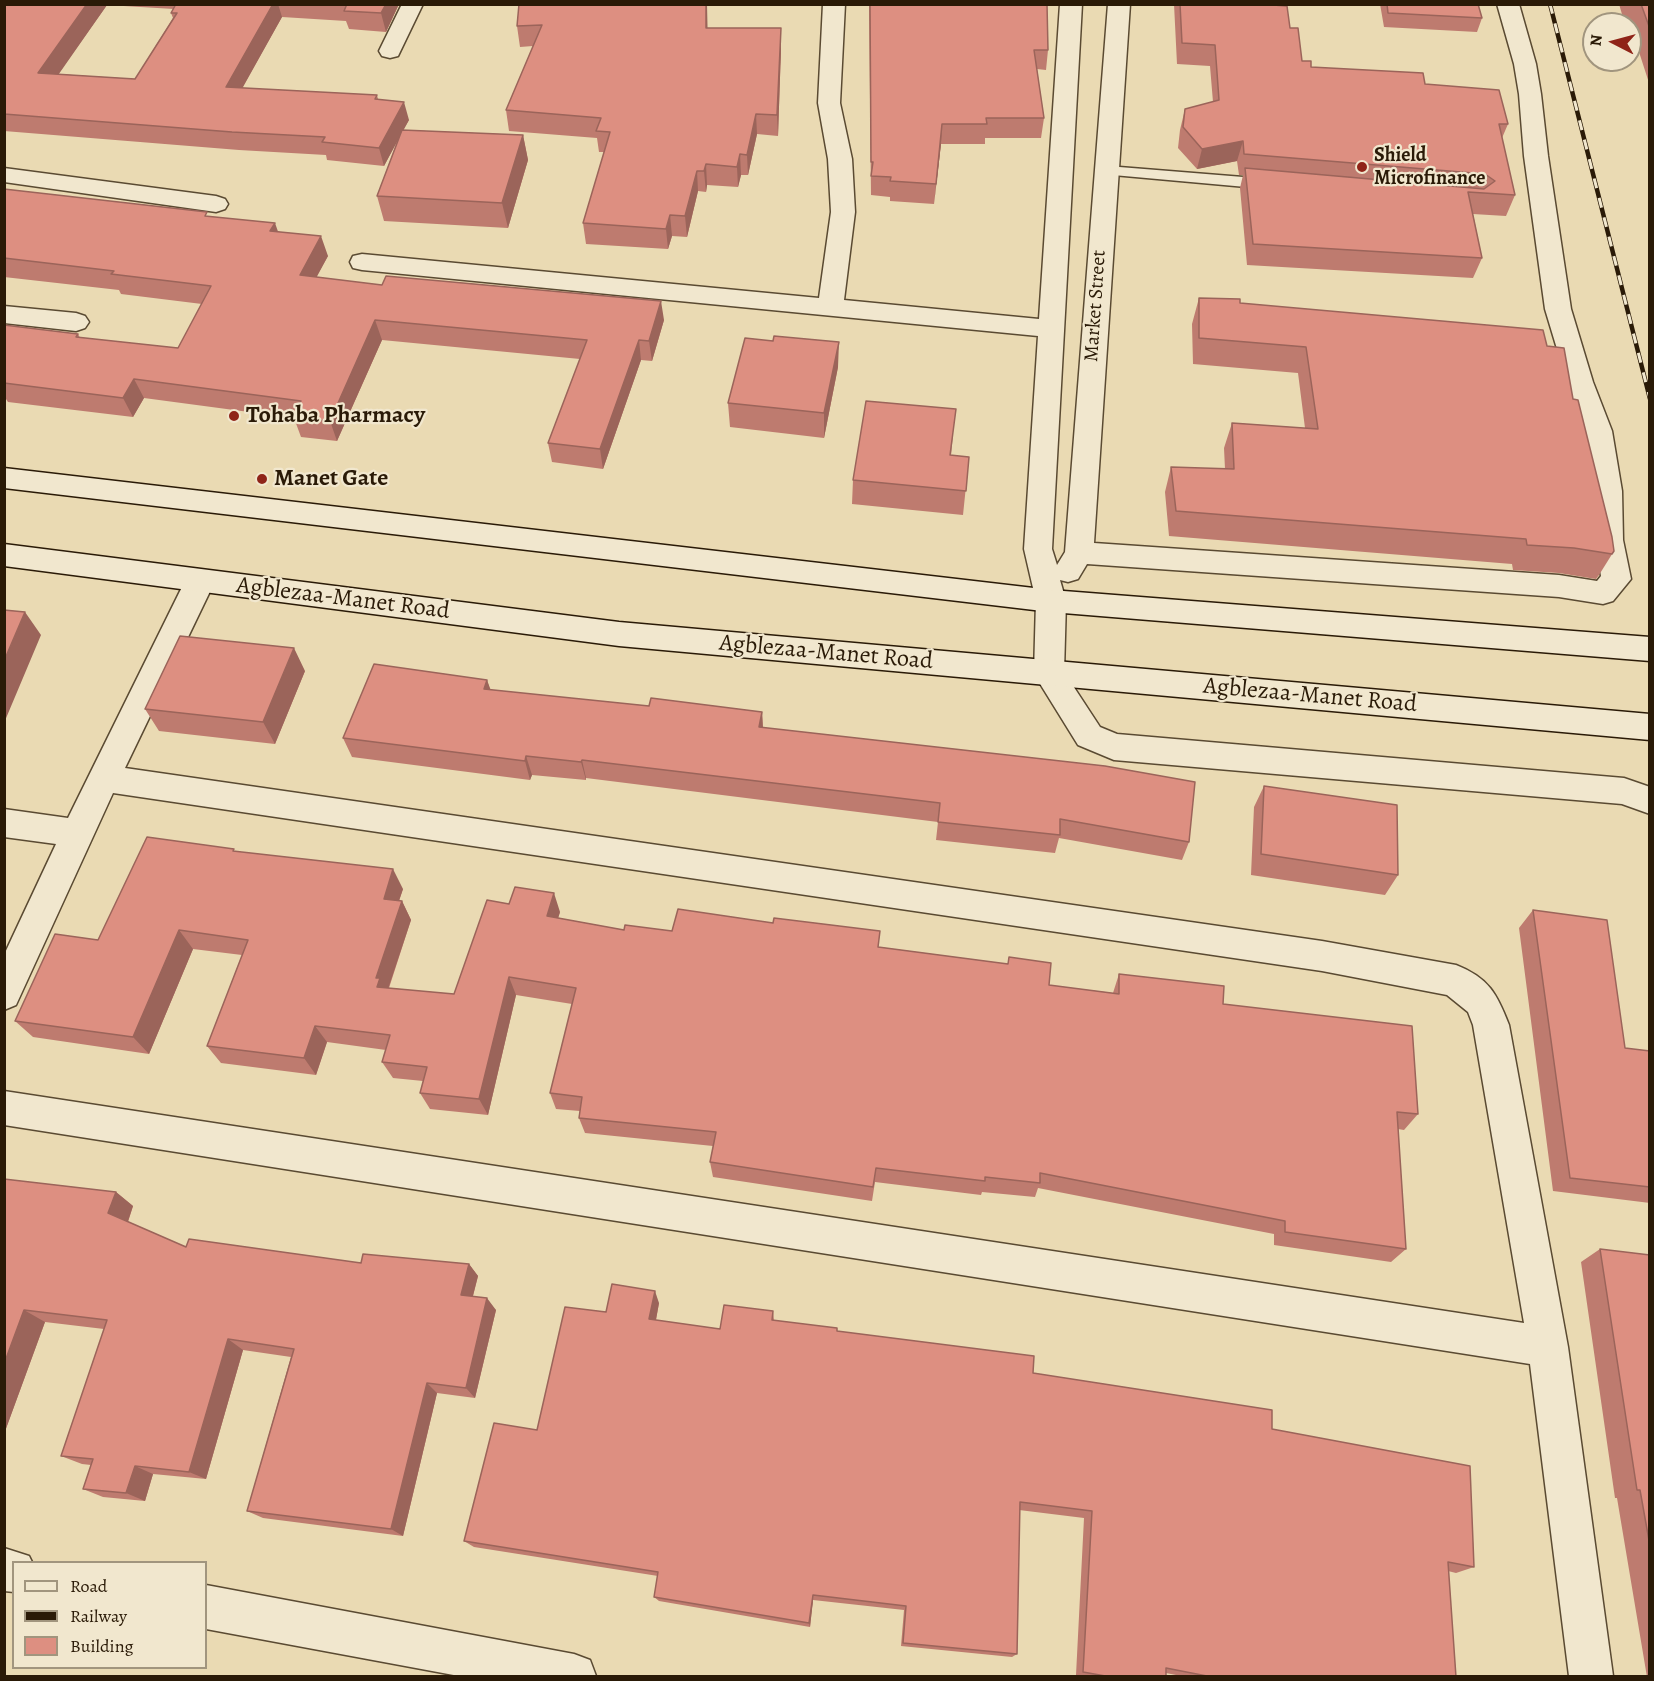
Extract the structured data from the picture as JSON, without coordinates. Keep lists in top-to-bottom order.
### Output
{
  "streets": {
    "street": ["Market Street", "Agblezaa-Manet Road"]
  },
  "crossings": [
    ["Market Street", "Agblezaa-Manet Road"]
  ],
  "places": ["Shield Microfinance", "Tohaba Pharmacy", "Manet Gate"],
  "legend": ["Road", "Railway", "Building"],
  "north": "left"
}
